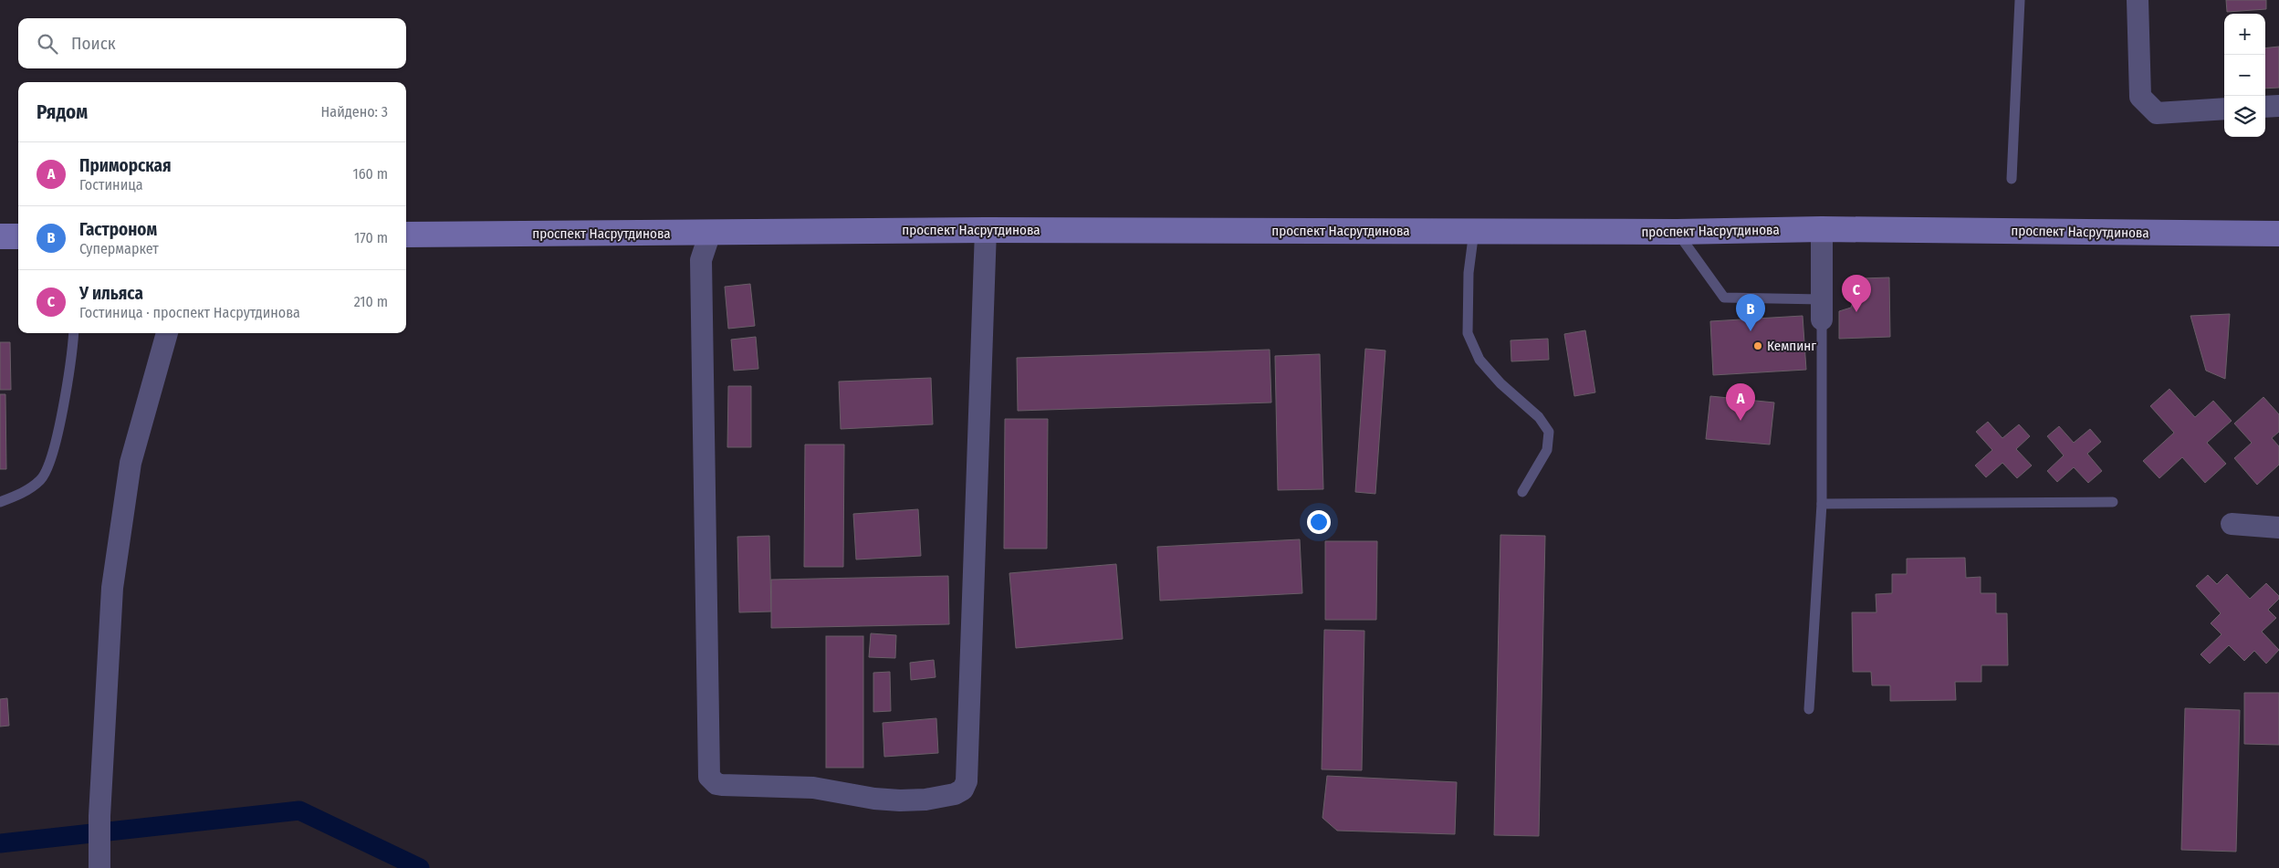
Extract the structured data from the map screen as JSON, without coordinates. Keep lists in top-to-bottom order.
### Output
{
  "streets": {
    "main road": ["проспект Насрутдинова"]
  },
  "places": ["Кемпинг"],
  "page": {
    "map_buttons": ["+", "−"],
    "search": "Поиск",
    "heading": ["Рядом", "Найдено: 3"],
    "list": [
      {
        "mark": "A",
        "name": "Приморская",
        "note": "Гостиница",
        "value": "160 m"
      },
      {
        "mark": "B",
        "name": "Гастроном",
        "note": "Супермаркет",
        "value": "170 m"
      },
      {
        "mark": "C",
        "name": "У ильяса",
        "note": "Гостиница · проспект Насрутдинова",
        "value": "210 m"
      }
    ],
    "pins": ["C", "B", "A"]
  }
}
